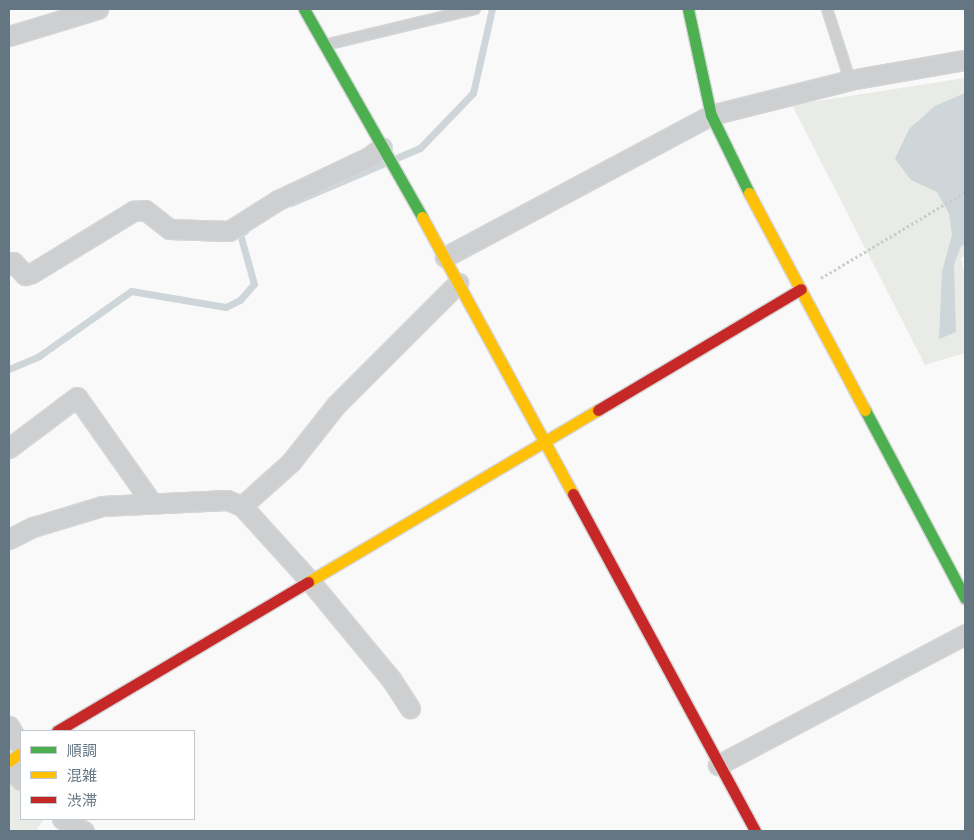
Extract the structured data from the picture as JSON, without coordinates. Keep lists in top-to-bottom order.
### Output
{
  "legend": ["順調", "混雑", "渋滞"]
}
